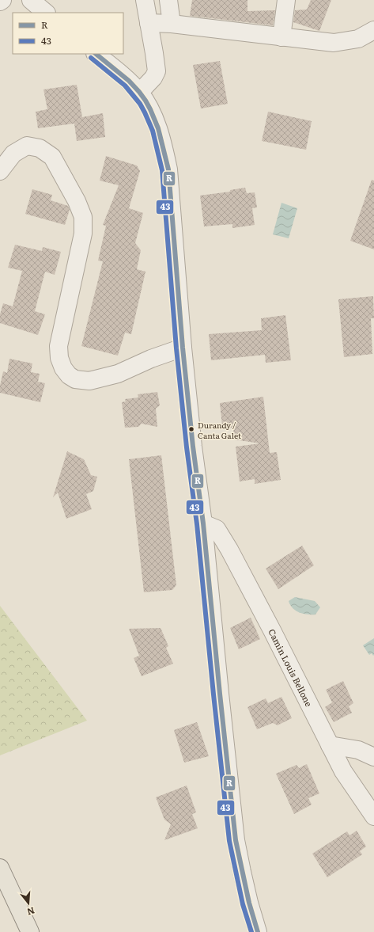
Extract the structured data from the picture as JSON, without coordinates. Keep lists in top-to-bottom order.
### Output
{
  "streets": {
    "street": ["Camin Louis Bellone"]
  },
  "places": ["Durandy / Canta Galet"],
  "lines": ["transit line R", "transit line 43"],
  "legend": ["R", "43"],
  "north": "bottom"
}
